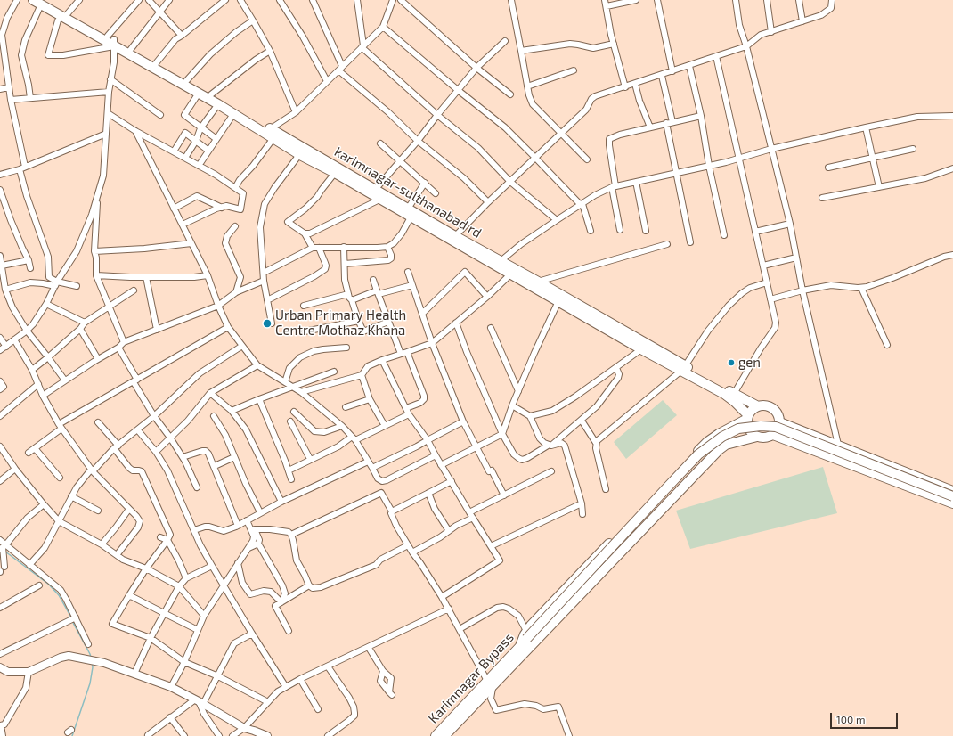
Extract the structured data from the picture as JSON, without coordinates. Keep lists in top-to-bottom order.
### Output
{
  "streets": {
    "highway": ["karimnagar-sulthanabad rd", "Karimnagar Bypass"]
  },
  "places": ["Urban Primary Health Centre Mothaz Khana", "gen"],
  "scale_bar": "100 m"
}
